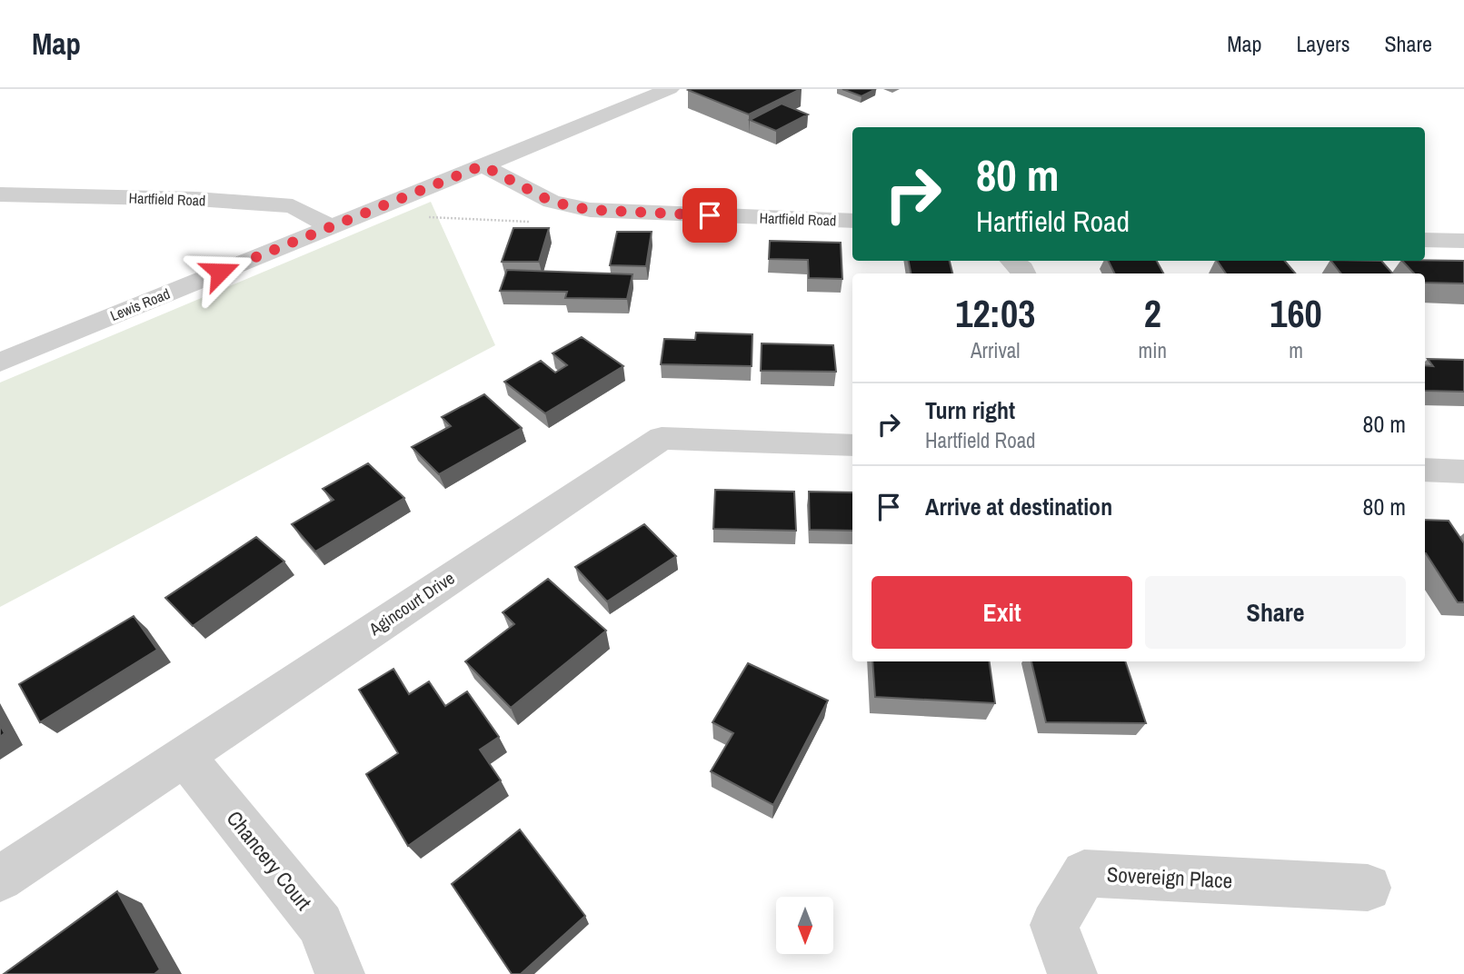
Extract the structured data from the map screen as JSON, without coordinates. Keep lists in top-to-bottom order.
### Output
{
  "streets": {
    "street": [
      "Hartfield Road",
      "Lewis Road",
      "Agincourt Drive",
      "Chancery Court",
      "Sovereign Place"
    ]
  },
  "crossings": [
    ["Hartfield Road", "Lewis Road"],
    ["Agincourt Drive", "Chancery Court"]
  ],
  "north": "bottom",
  "page": {
    "header": "Map",
    "nav": ["Map", "Layers", "Share"],
    "turn": ["80 m", "Hartfield Road"],
    "eta": [
      "12:03",
      "Arrival",
      "2",
      "min",
      "160",
      "m"
    ],
    "list": [
      {
        "name": "Turn right",
        "note": "Hartfield Road",
        "value": "80 m"
      },
      {
        "name": "Arrive at destination",
        "value": "80 m"
      }
    ],
    "buttons": ["Exit", "Share"]
  }
}
